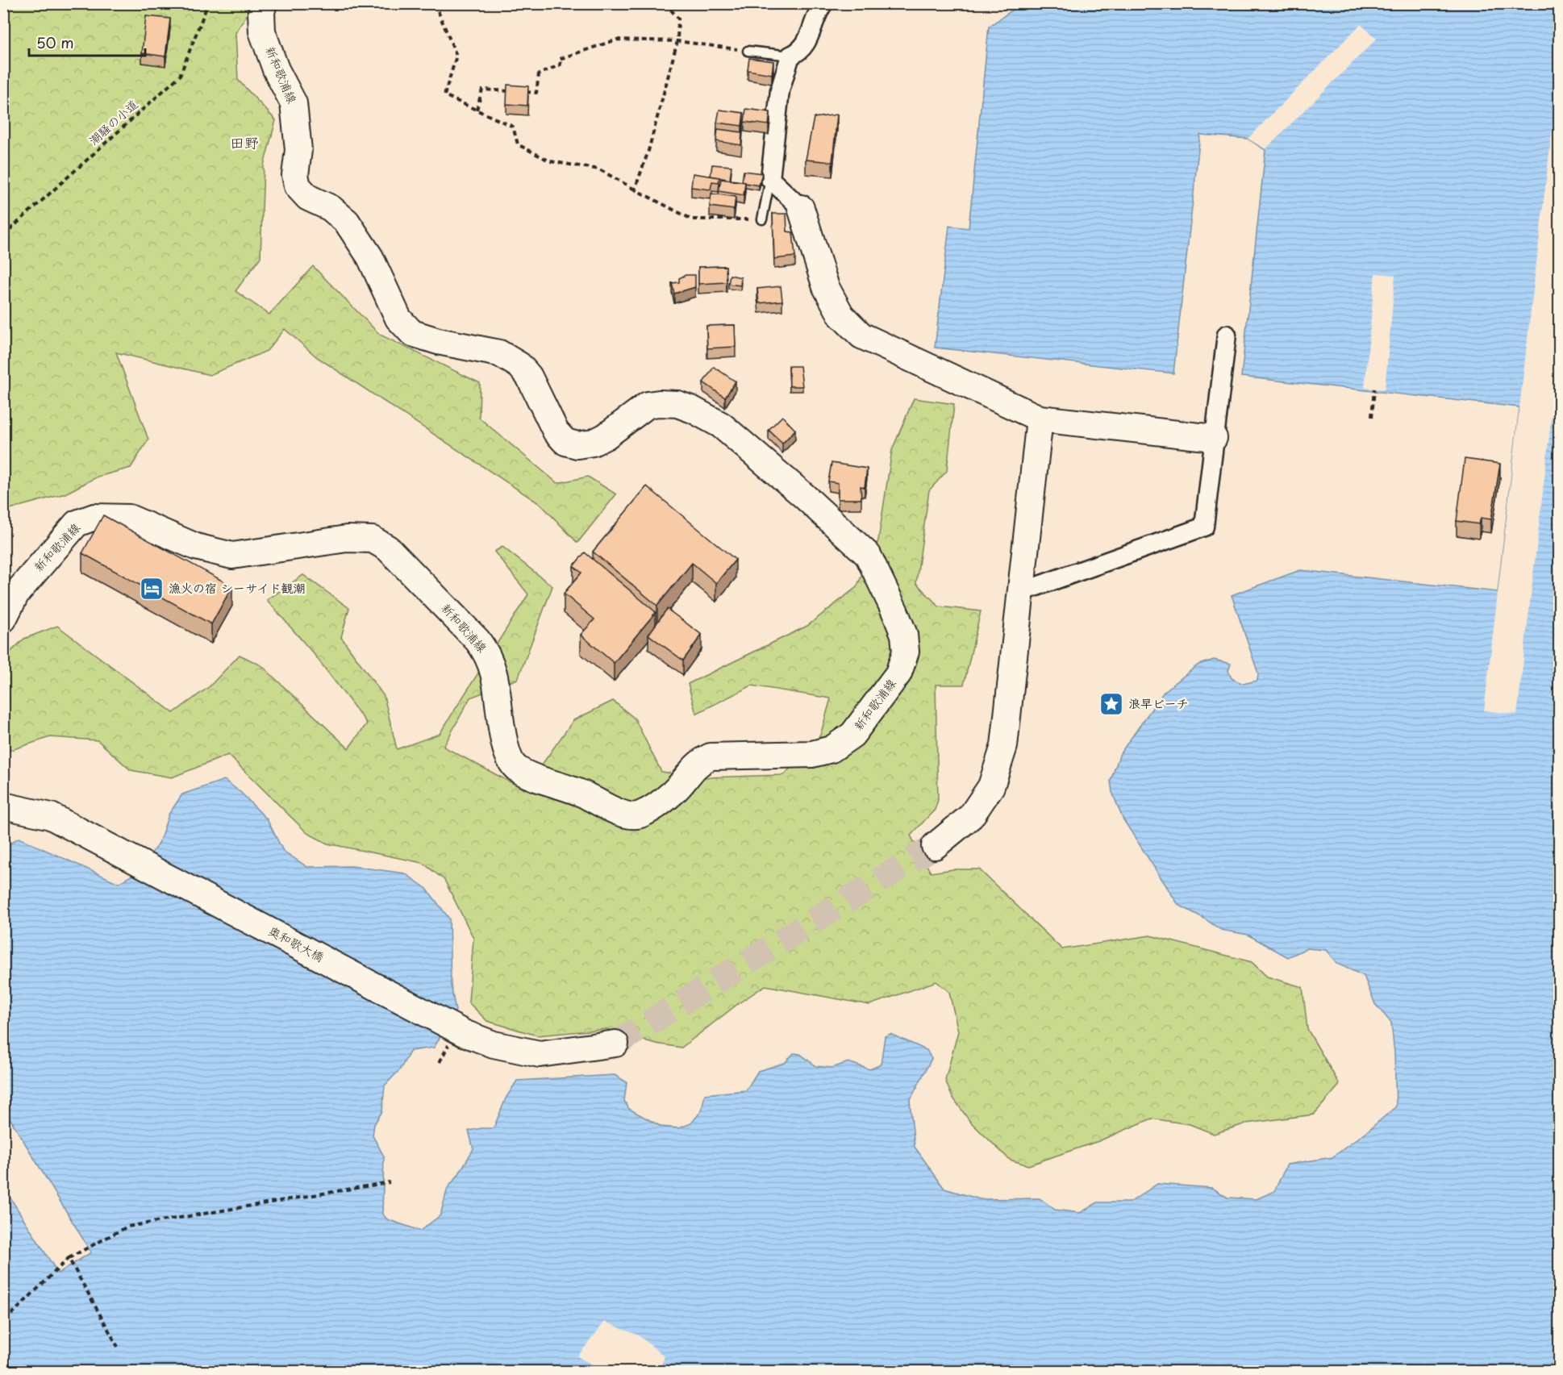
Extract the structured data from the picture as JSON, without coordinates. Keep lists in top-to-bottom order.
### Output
{
  "streets": {
    "main road": ["新和歌浦線", "奥和歌大橋"],
    "path": ["潮騒の小道"]
  },
  "districts": ["田野"],
  "places": {
    "hotel": ["漁火の宿 シーサイド観潮"],
    "place": ["浪早ビーチ"]
  },
  "scale_bar": "50 m"
}
